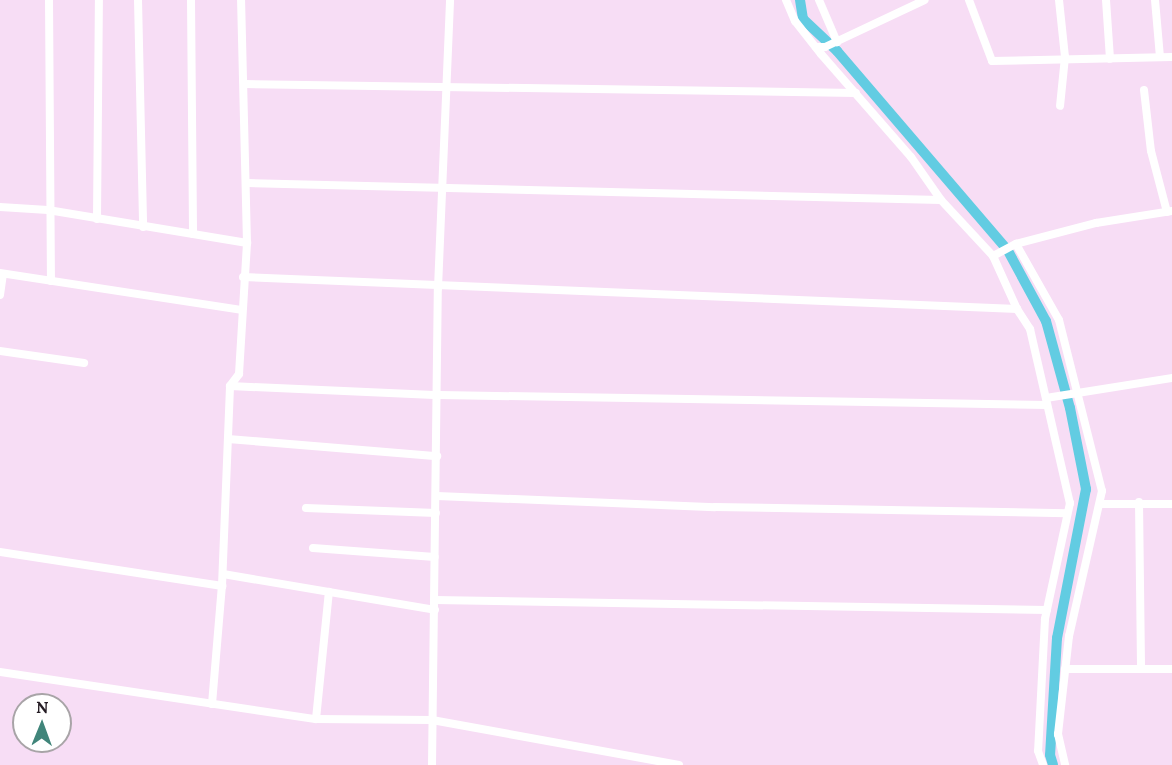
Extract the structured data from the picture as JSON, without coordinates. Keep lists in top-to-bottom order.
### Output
{
  "north": "top"
}
